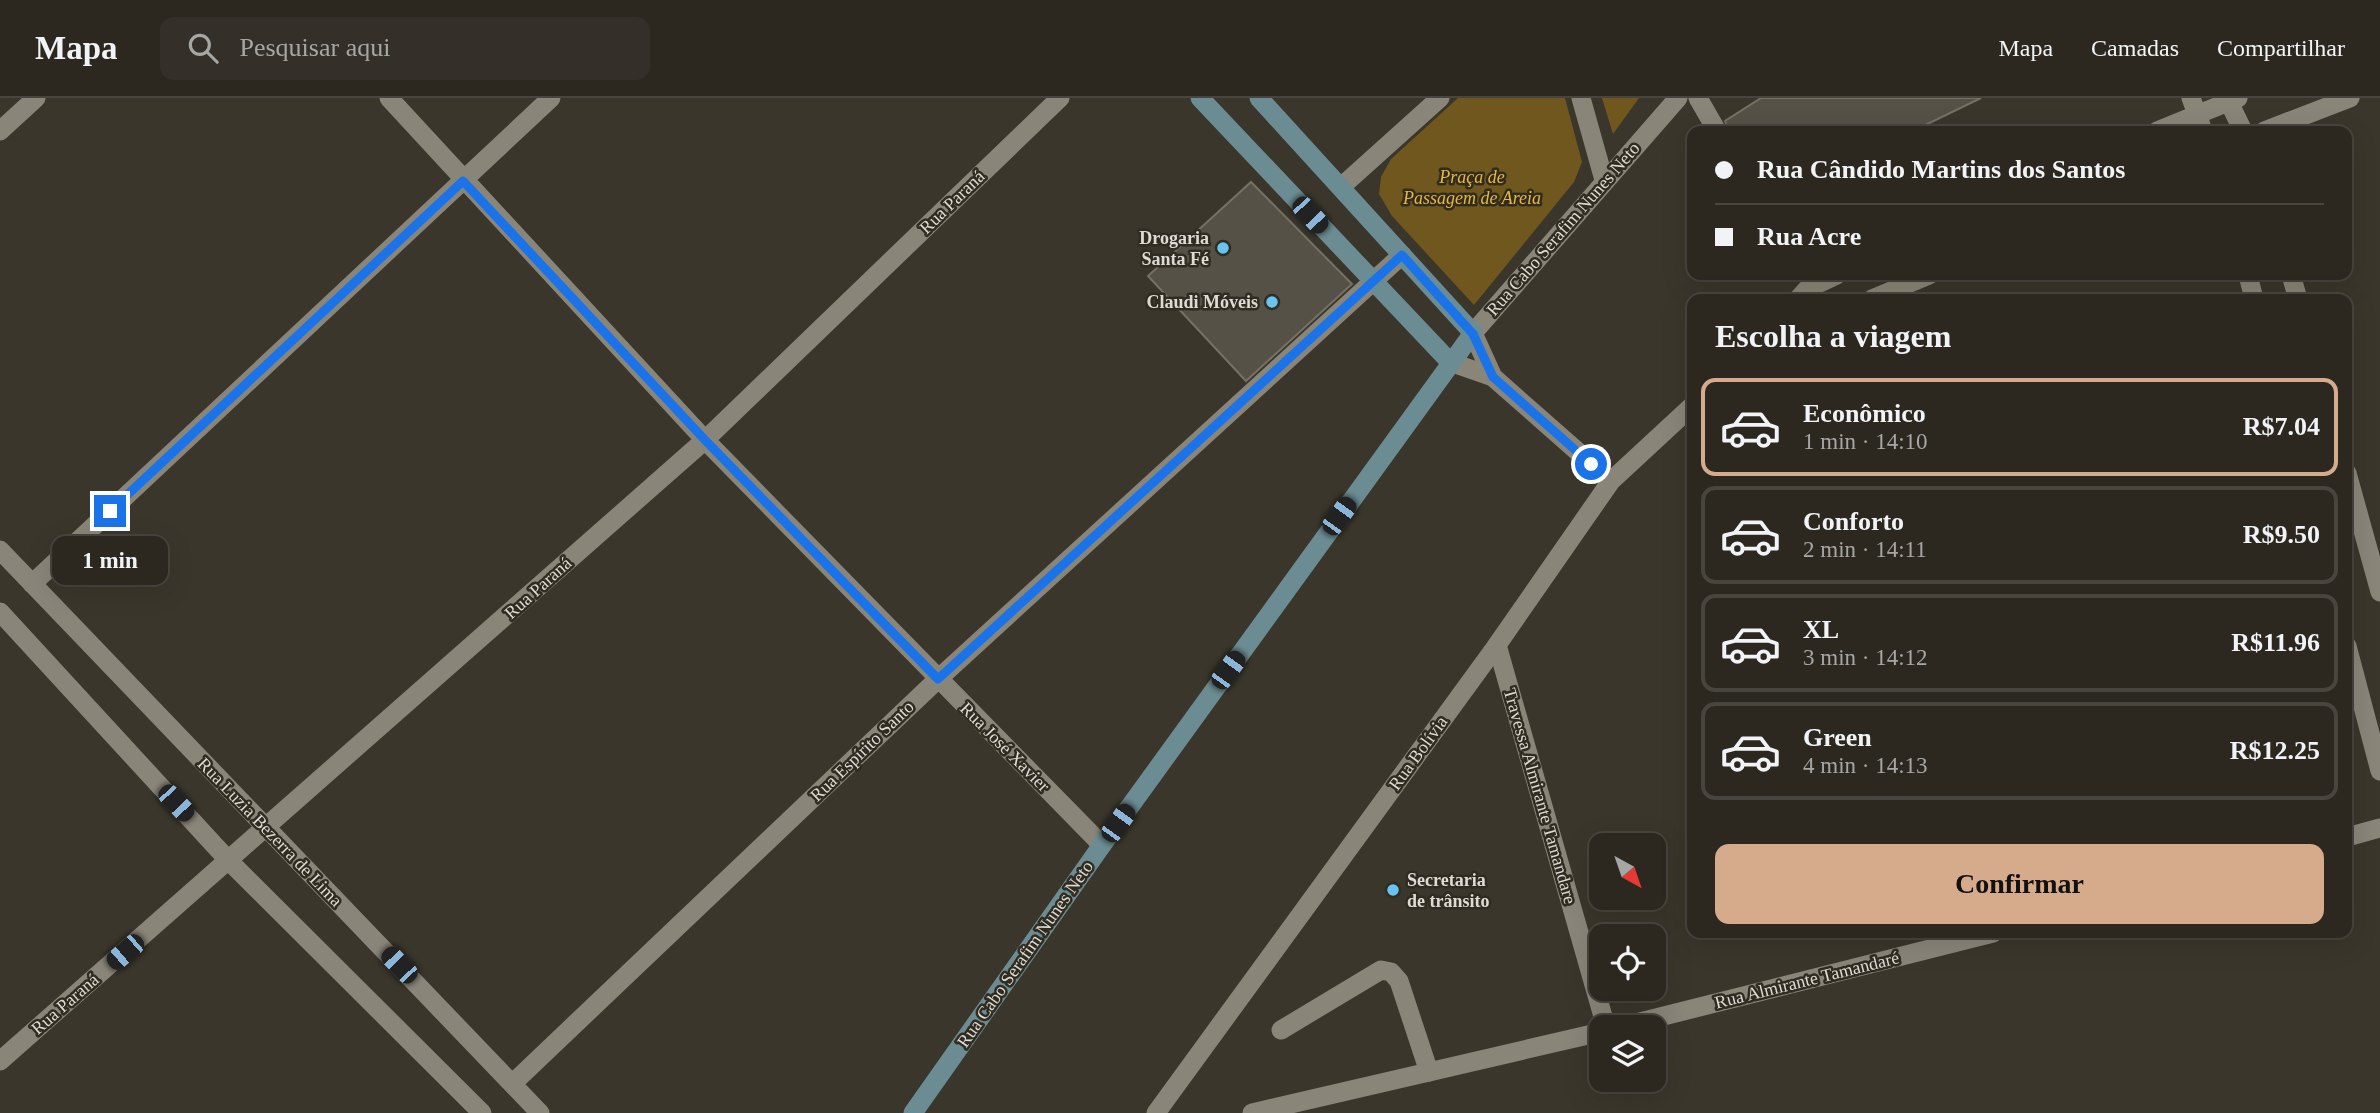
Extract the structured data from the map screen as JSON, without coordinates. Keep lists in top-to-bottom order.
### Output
{
  "streets": {
    "main road": ["Rua Cabo Serafim Nunes Neto"],
    "street": [
      "Rua Paraná",
      "Rua José Xavier",
      "Rua Espírito Santo",
      "Rua Bolívia",
      "Travessa Almirante Tamandare",
      "Rua Luzia Bezerra de Lima",
      "Rua Almirante Tamandaré"
    ]
  },
  "crossings": [
    ["Rua Paraná", "Rua José Xavier"],
    ["Rua Paraná", "Rua Luzia Bezerra de Lima"],
    ["Rua Cabo Serafim Nunes Neto", "Rua José Xavier"],
    ["Rua José Xavier", "Rua Espírito Santo"],
    ["Rua Espírito Santo", "Rua Luzia Bezerra de Lima"],
    ["Rua Bolívia", "Travessa Almirante Tamandare"]
  ],
  "parks": ["Praça de Passagem de Areia"],
  "places": ["Drogaria Santa Fé", "Claudi Móveis", "Secretaria de trânsito"],
  "north": "bottom right",
  "page": {
    "header": "Mapa",
    "search": "Pesquisar aqui",
    "nav": ["Mapa", "Camadas", "Compartilhar"],
    "banner": ["Rua Cândido Martins dos Santos", "Rua Acre"],
    "heading": "Escolha a viagem",
    "list": [
      {
        "name": "Econômico",
        "note": "1 min · 14:10",
        "value": "R$7.04"
      },
      {
        "name": "Conforto",
        "note": "2 min · 14:11",
        "value": "R$9.50"
      },
      {
        "name": "XL",
        "note": "3 min · 14:12",
        "value": "R$11.96"
      },
      {
        "name": "Green",
        "note": "4 min · 14:13",
        "value": "R$12.25"
      }
    ],
    "bubble": "1 min",
    "buttons": "Confirmar"
  }
}
